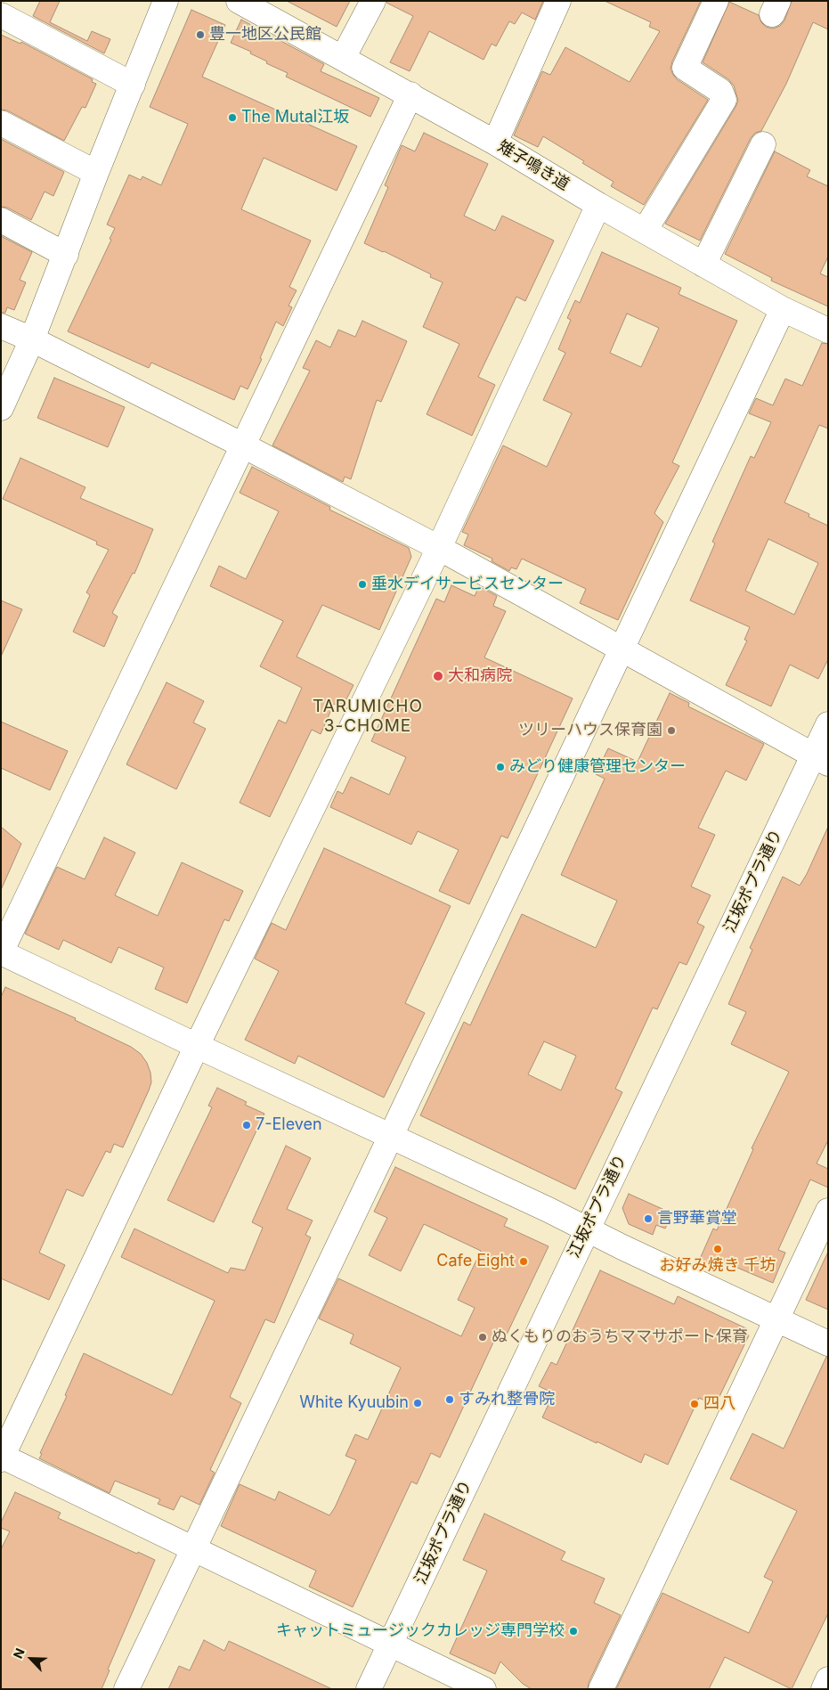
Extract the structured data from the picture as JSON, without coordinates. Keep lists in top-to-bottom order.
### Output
{
  "streets": {
    "street": ["雉子鳴き道", "江坂ポプラ通り"]
  },
  "districts": ["TARUMICHO 3-CHOME"],
  "places": [
    "豊一地区公民館",
    "The Mutal江坂",
    "垂水デイサービスセンター",
    "大和病院",
    "ツリーハウス保育園",
    "みどり健康管理センター",
    "7-Eleven",
    "言野華賞堂",
    "お好み焼き 千坊",
    "Cafe Eight",
    "ぬくもりのおうちママサポート保育",
    "すみれ整骨院",
    "White Kyuubin",
    "四八",
    "キャットミュージックカレッジ専門学校"
  ],
  "north": "top left"
}
